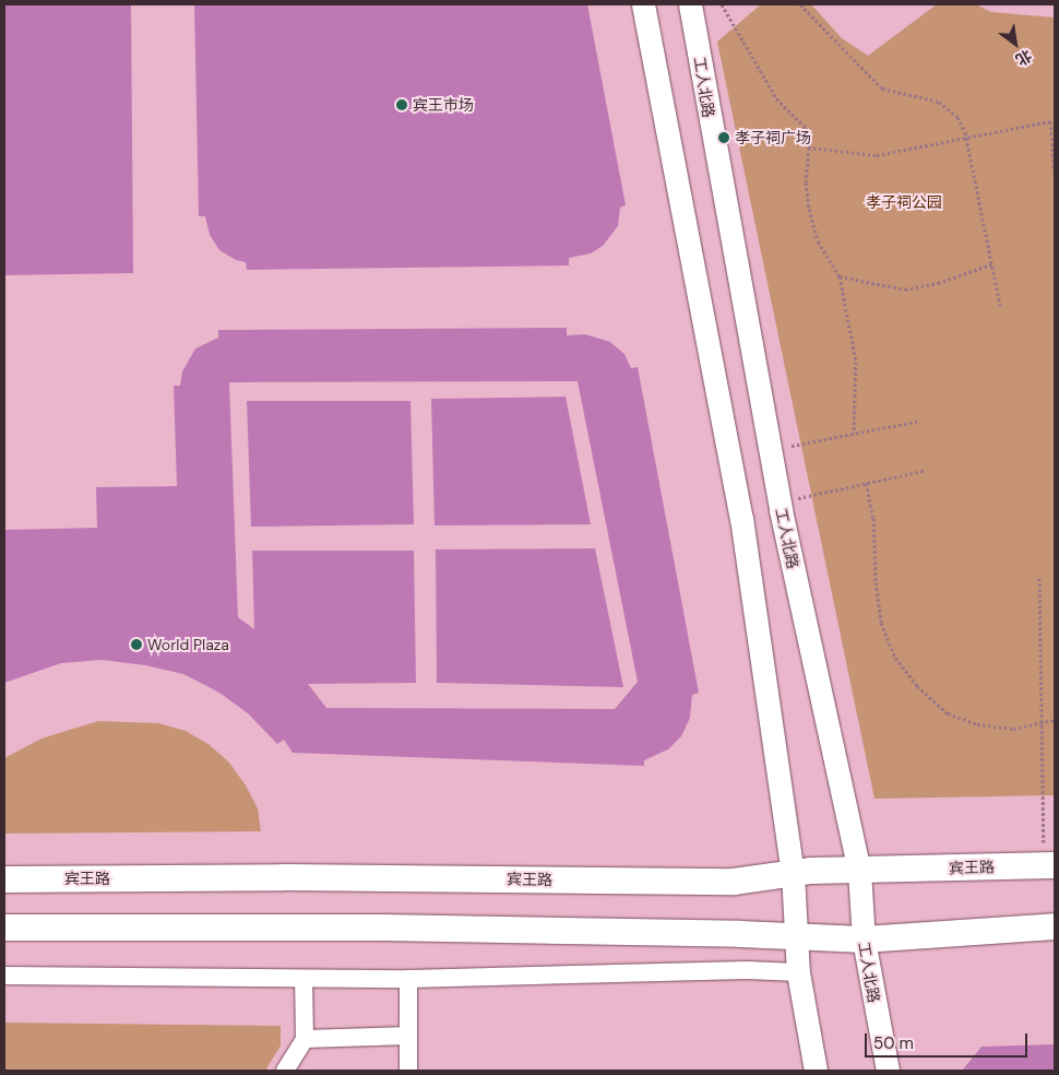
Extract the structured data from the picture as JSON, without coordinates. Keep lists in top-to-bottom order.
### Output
{
  "streets": {
    "main road": ["宾王路"],
    "street": ["工人北路"]
  },
  "crossings": [
    ["工人北路", "宾王路"]
  ],
  "parks": ["孝子祠公园"],
  "places": ["宾王市场", "孝子祠广场", "World Plaza"],
  "scale_bar": "50 m",
  "north": "bottom right"
}
